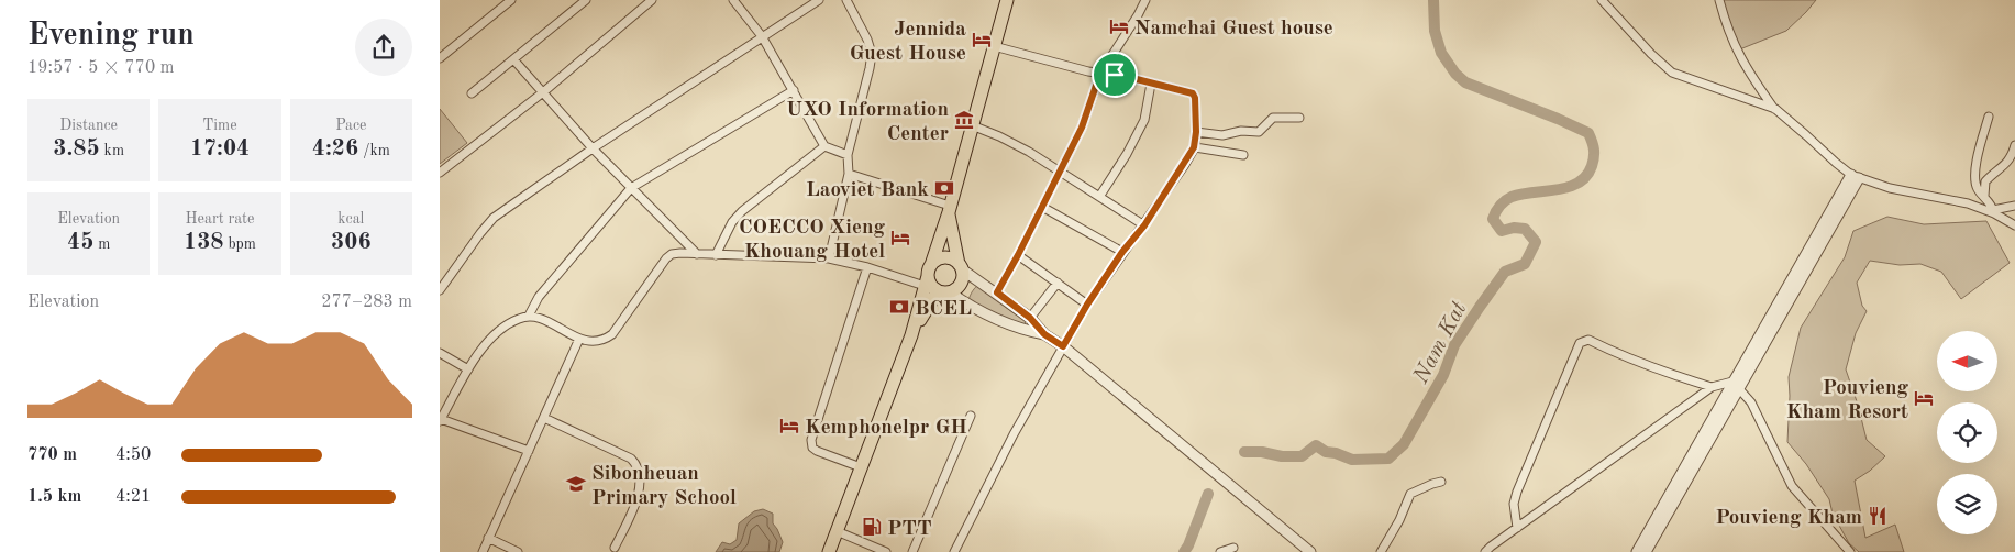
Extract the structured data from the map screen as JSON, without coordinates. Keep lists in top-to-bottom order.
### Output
{
  "water": ["Nam Kat"],
  "places": {
    "hotel": [
      "Namchai Guest house",
      "Jennida Guest House",
      "COECCO Xieng Khouang Hotel",
      "Pouvieng Kham Resort",
      "Kemphonelpr GH"
    ],
    "museum": ["UXO Information Center"],
    "bank": ["Laoviet Bank", "BCEL"],
    "school or university": ["Sibonheuan Primary School"],
    "restaurant": ["Pouvieng Kham"],
    "fuel station": ["PTT"]
  },
  "north": "left",
  "page": {
    "heading": ["Evening run", "19:57 · 5 × 770 m"],
    "stats": [
      ["Distance", "3.85 km"],
      ["Time", "17:04"],
      ["Pace", "4:26 /km"],
      ["Elevation", "45 m"],
      ["Heart rate", "138 bpm"],
      ["kcal", "306"]
    ],
    "chart": ["Elevation", "277–283 m"],
    "list": [
      {
        "name": "770 m",
        "note": "4:50"
      },
      {
        "name": "1.5 km",
        "note": "4:21"
      }
    ]
  }
}
